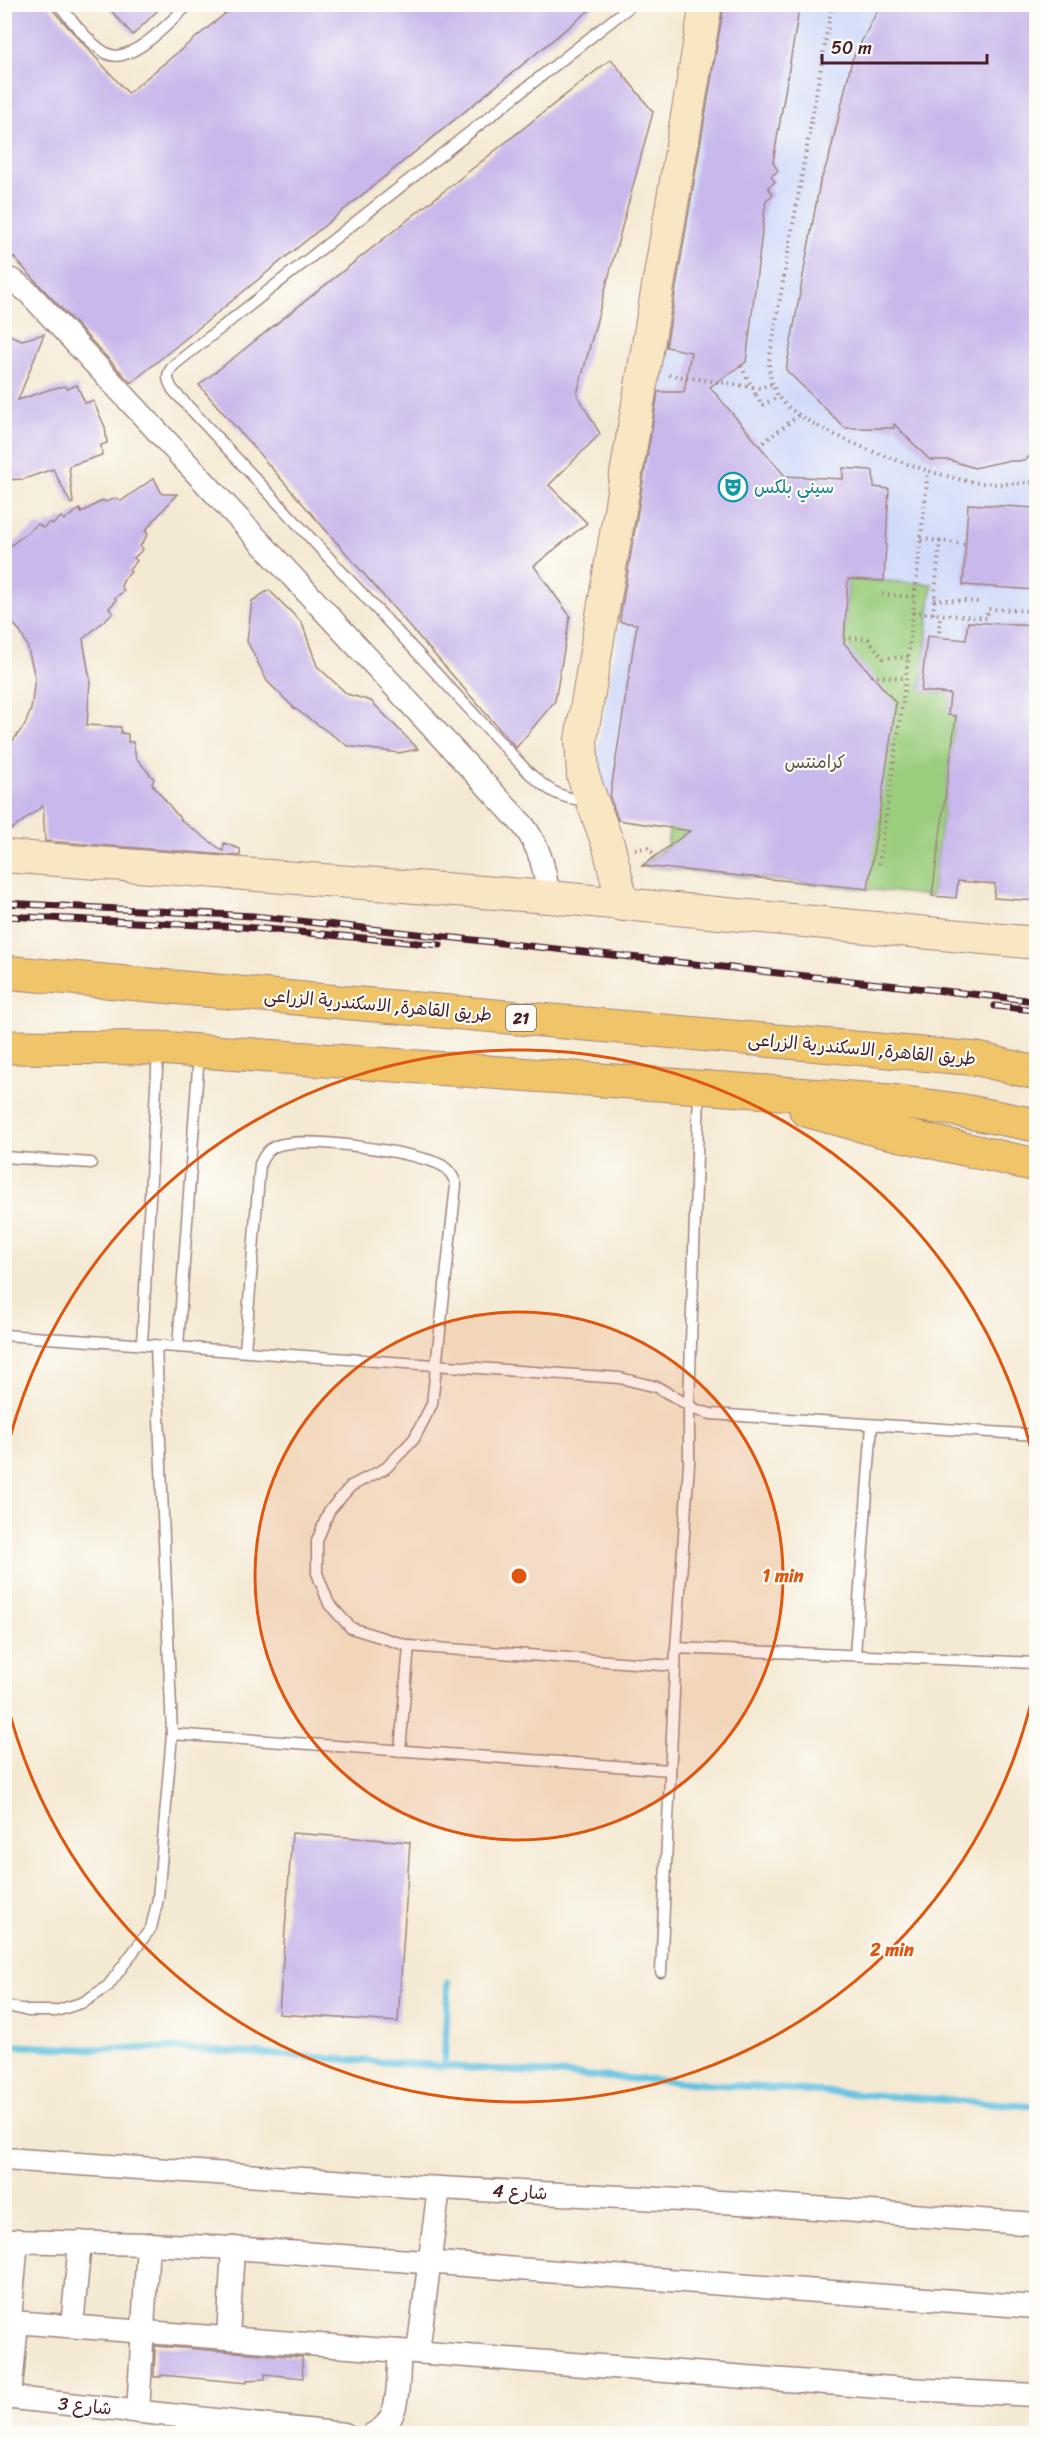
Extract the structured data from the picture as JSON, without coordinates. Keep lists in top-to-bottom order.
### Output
{
  "streets": {
    "highway": ["طريق القاهرة, الاسكندرية الزراعى", "21"],
    "street": ["شارع 4", "شارع 3"]
  },
  "parks": ["كرامنتس"],
  "places": {
    "theatre": ["سيني بلكس"]
  },
  "scale_bar": "50 m",
  "rings": ["1 min", "2 min"]
}
